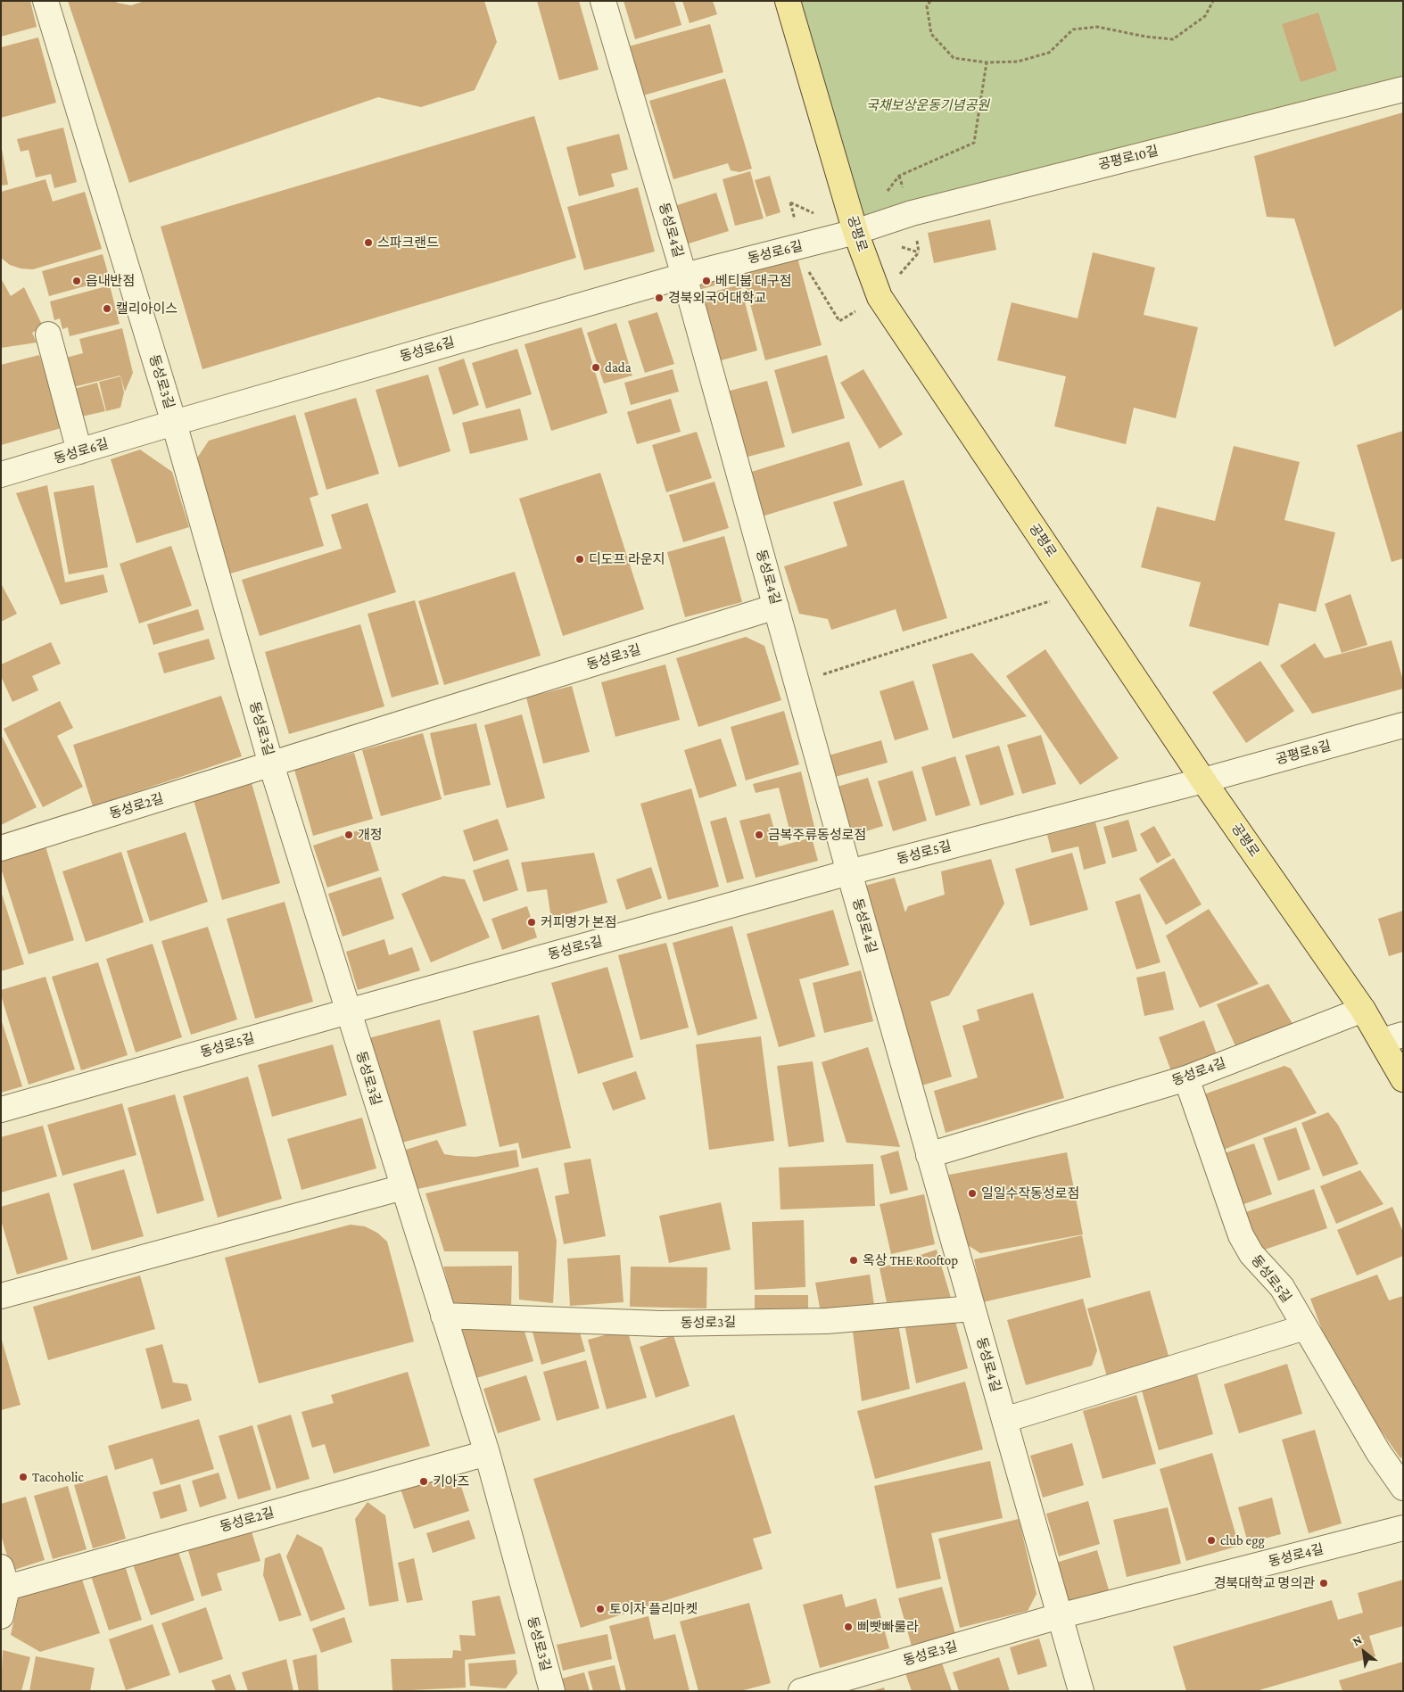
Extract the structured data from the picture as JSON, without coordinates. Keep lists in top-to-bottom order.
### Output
{
  "streets": {
    "main road": ["공평로"],
    "street": [
      "공평로10길",
      "동성로4길",
      "동성로6길",
      "동성로3길",
      "공평로8길",
      "동성로2길",
      "동성로5길"
    ]
  },
  "crossings": [
    ["공평로10길", "공평로"],
    ["공평로10길", "동성로6길"],
    ["동성로4길", "공평로"],
    ["동성로4길", "동성로6길"],
    ["동성로4길", "동성로3길"],
    ["동성로4길", "동성로5길"],
    ["공평로", "동성로6길"],
    ["공평로", "공평로8길"],
    ["공평로", "동성로5길"],
    ["동성로6길", "동성로3길"],
    ["동성로3길", "동성로2길"],
    ["동성로3길", "동성로5길"],
    ["공평로8길", "동성로5길"]
  ],
  "parks": ["국채보상운동기념공원"],
  "places": [
    "스파크랜드",
    "읍내반점",
    "베티붑 대구점",
    "경북외국어대학교",
    "캘리아이스",
    "dada",
    "디도프 라운지",
    "개정",
    "금복주류동성로점",
    "커피명가 본점",
    "일일수작동성로점",
    "옥상 THE Rooftop",
    "Tacoholic",
    "키아즈",
    "club egg",
    "경북대학교 명의관",
    "토이자 플리마켓",
    "삐빳빠룰라"
  ],
  "north": "top left"
}
